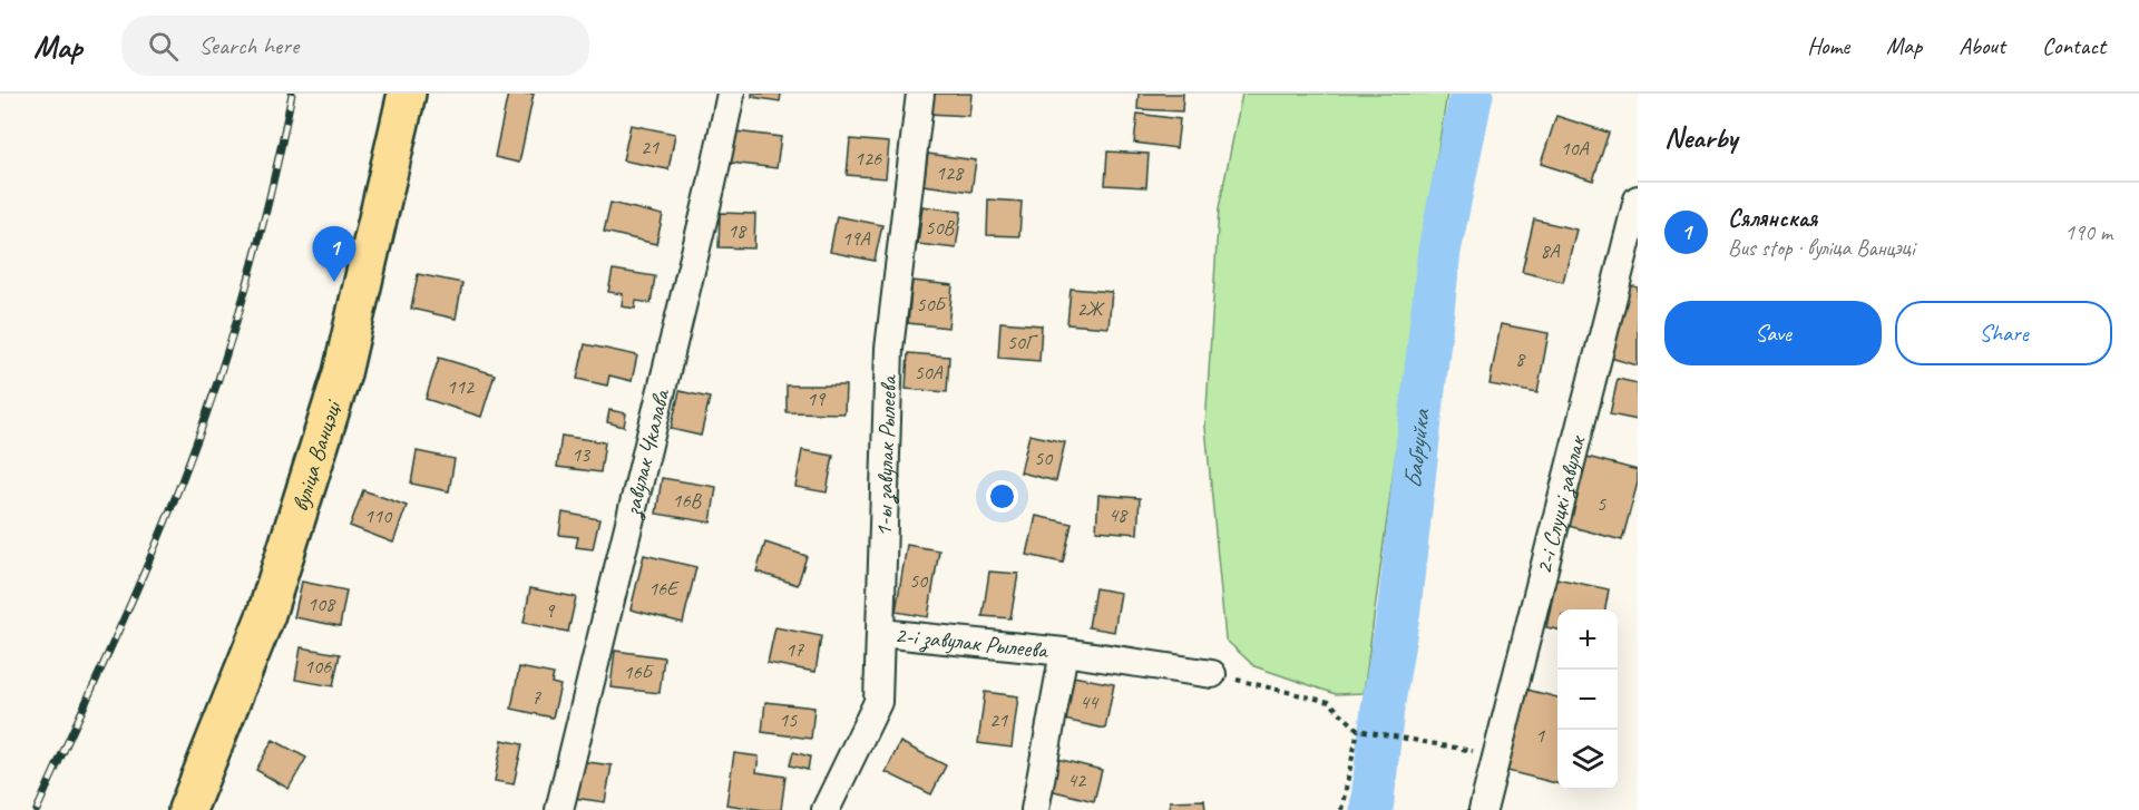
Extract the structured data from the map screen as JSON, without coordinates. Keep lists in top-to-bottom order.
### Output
{
  "streets": {
    "main road": ["вуліца Ванцэці"],
    "street": [
      "завулак Чкалава",
      "1-ы завулак Рылеева",
      "2-і Слуцкі завулак",
      "2-і завулак Рылеева"
    ]
  },
  "crossings": [
    ["1-ы завулак Рылеева", "2-і завулак Рылеева"]
  ],
  "water": ["Бабруйка"],
  "house_numbers": [
    "21",
    "10А",
    "126",
    "128",
    "50В",
    "18",
    "19А",
    "8А",
    "50Б",
    "2Ж",
    "50Г",
    "8",
    "50А",
    "112",
    "19",
    "13",
    "50",
    "16В",
    "5",
    "48",
    "110",
    "50",
    "16Е",
    "108",
    "9",
    "17",
    "106",
    "16Б",
    "7",
    "44",
    "15",
    "21",
    "1",
    "42"
  ],
  "page": {
    "header": "Map",
    "search": "Search here",
    "nav": [
      "Home",
      "Map",
      "About",
      "Contact"
    ],
    "heading": "Nearby",
    "list": [
      {
        "mark": "1",
        "name": "Сялянская",
        "note": "Bus stop · вуліца Ванцэці",
        "value": "190 m"
      }
    ],
    "pins": "1",
    "buttons": ["Save", "Share"],
    "map_buttons": ["+", "−"]
  }
}
